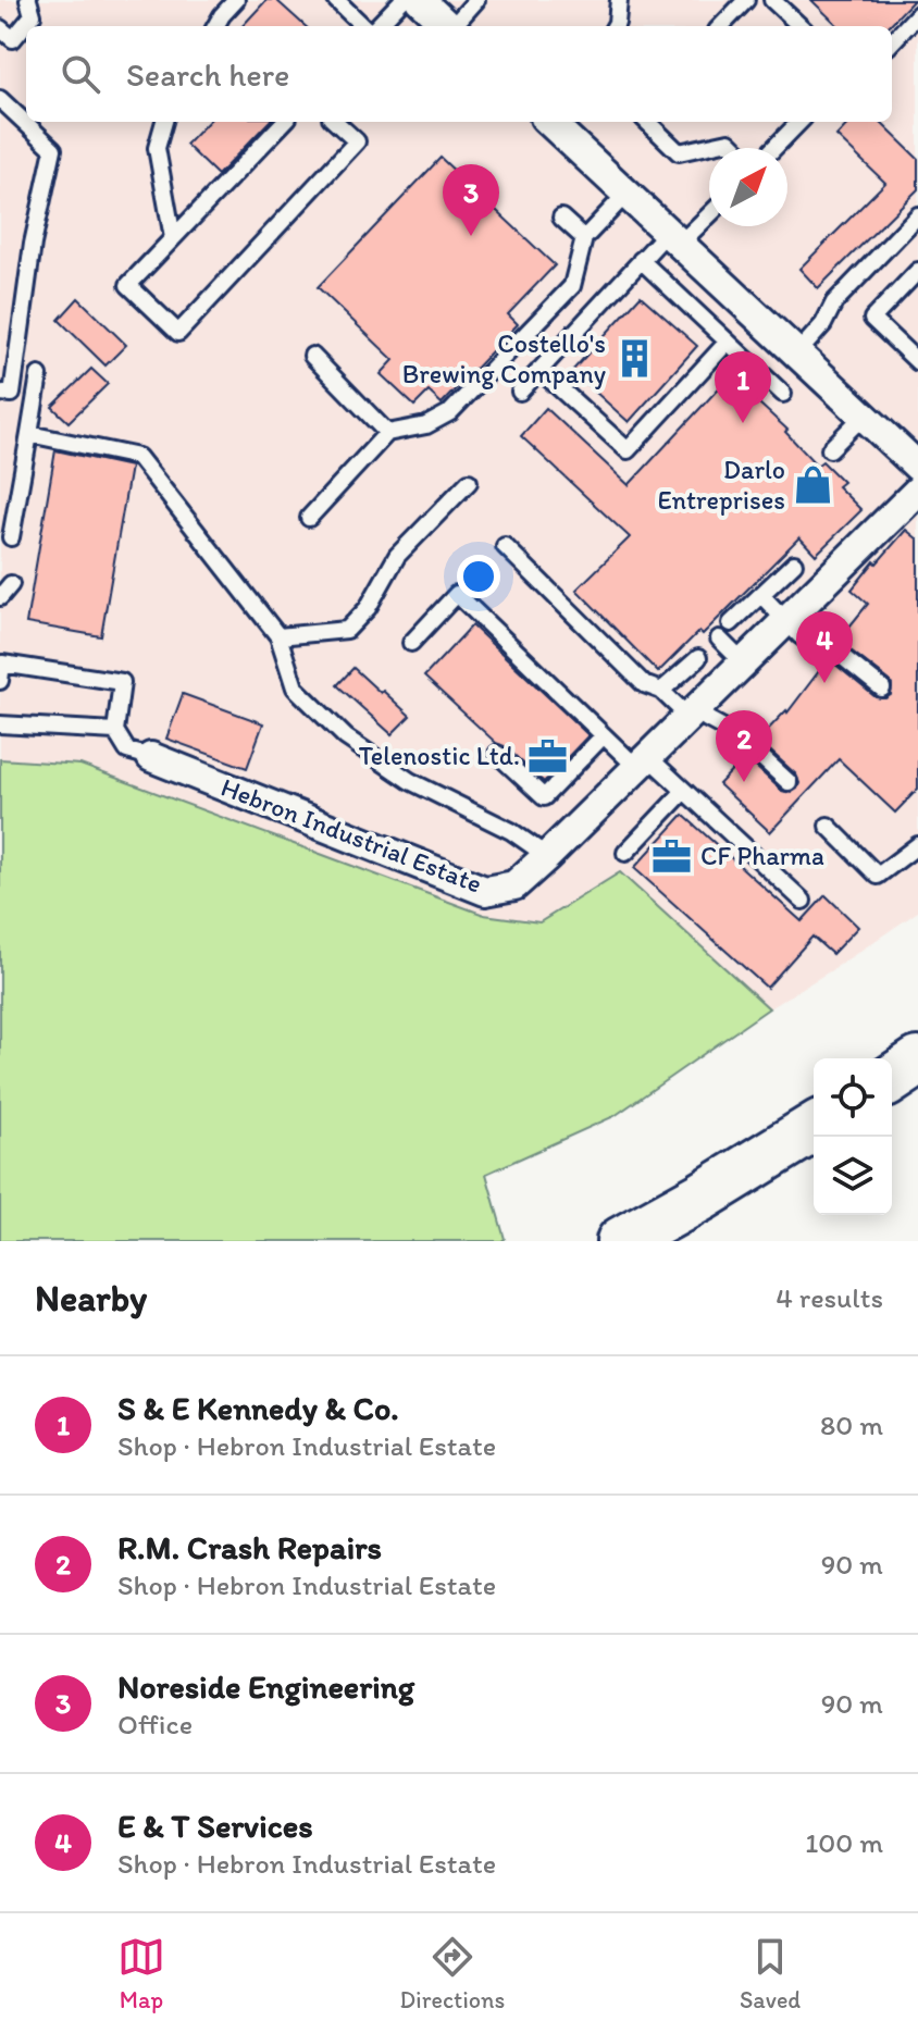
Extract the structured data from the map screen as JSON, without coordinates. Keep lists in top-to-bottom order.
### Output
{
  "streets": {
    "street": ["Hebron Industrial Estate"]
  },
  "places": {
    "building": ["Costello's Brewing Company"],
    "shop": ["Darlo Entreprises"],
    "office": ["Telenostic Ltd.", "CF Pharma"]
  },
  "north": "top right",
  "page": {
    "search": "Search here",
    "pins": [
      "3",
      "1",
      "4",
      "2"
    ],
    "heading": ["Nearby", "4 results"],
    "list": [
      {
        "mark": "1",
        "name": "S & E Kennedy & Co.",
        "note": "Shop · Hebron Industrial Estate",
        "value": "80 m"
      },
      {
        "mark": "2",
        "name": "R.M. Crash Repairs",
        "note": "Shop · Hebron Industrial Estate",
        "value": "90 m"
      },
      {
        "mark": "3",
        "name": "Noreside Engineering",
        "note": "Office",
        "value": "90 m"
      },
      {
        "mark": "4",
        "name": "E & T Services",
        "note": "Shop · Hebron Industrial Estate",
        "value": "100 m"
      }
    ],
    "nav": ["Map", "Directions", "Saved"]
  }
}
